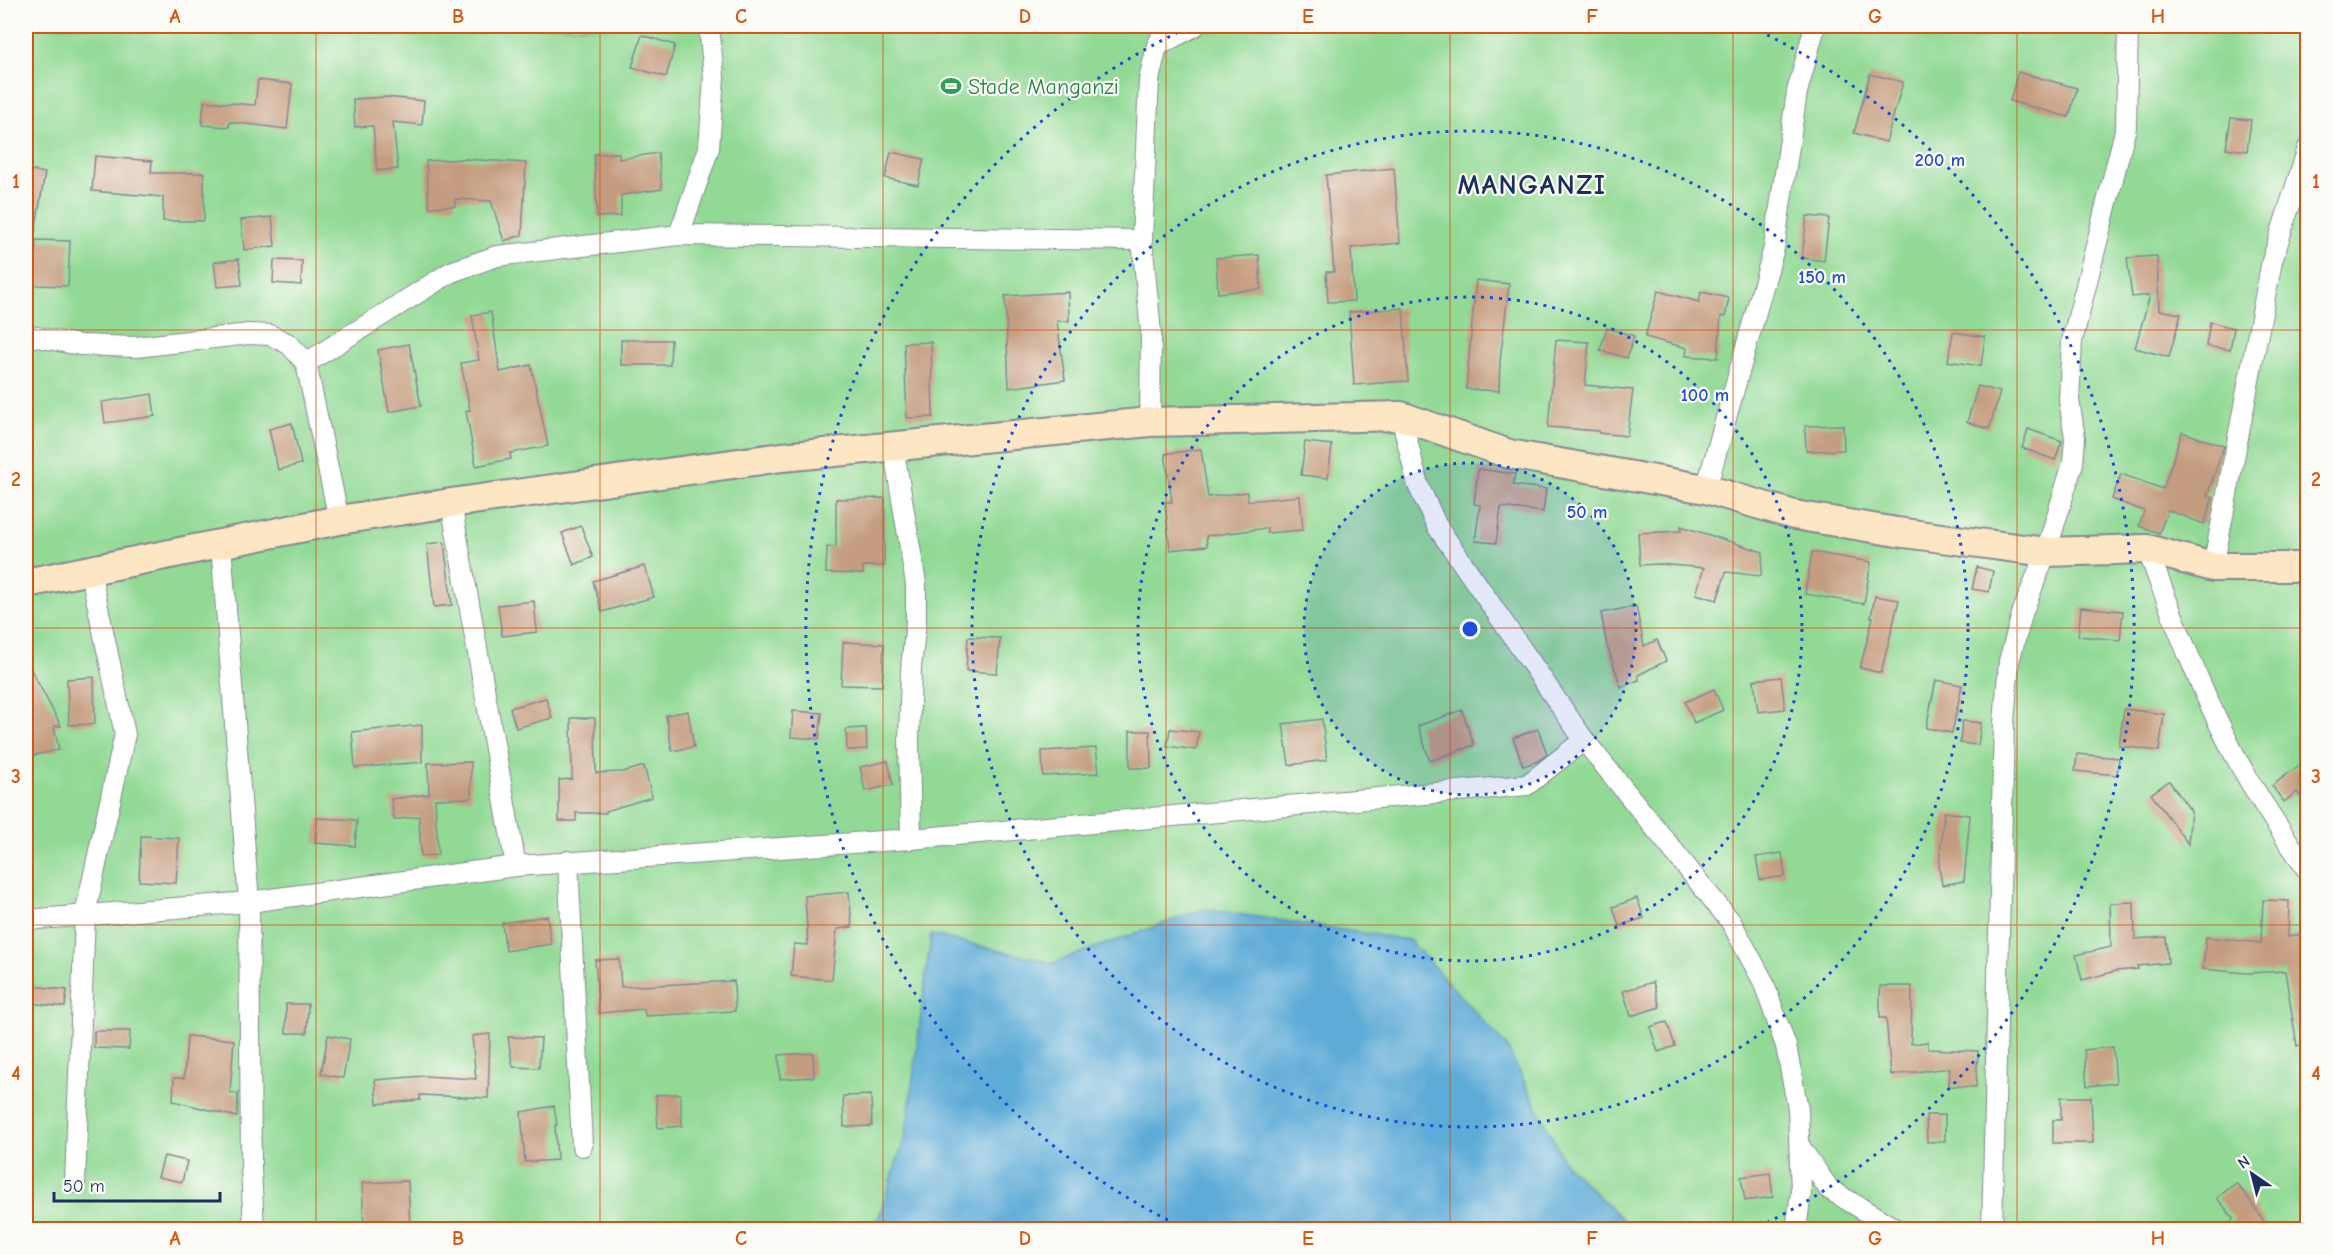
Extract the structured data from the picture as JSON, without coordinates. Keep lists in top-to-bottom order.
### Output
{
  "districts": ["MANGANZI"],
  "places": {
    "sports": ["Stade Manganzi"]
  },
  "scale_bar": "50 m",
  "north": "top left",
  "grid": {
    "columns": [
      "A",
      "B",
      "C",
      "D",
      "E",
      "F",
      "G",
      "H"
    ],
    "rows": [
      "1",
      "2",
      "3",
      "4"
    ]
  },
  "rings": [
    "200 m",
    "150 m",
    "100 m",
    "50 m"
  ]
}
